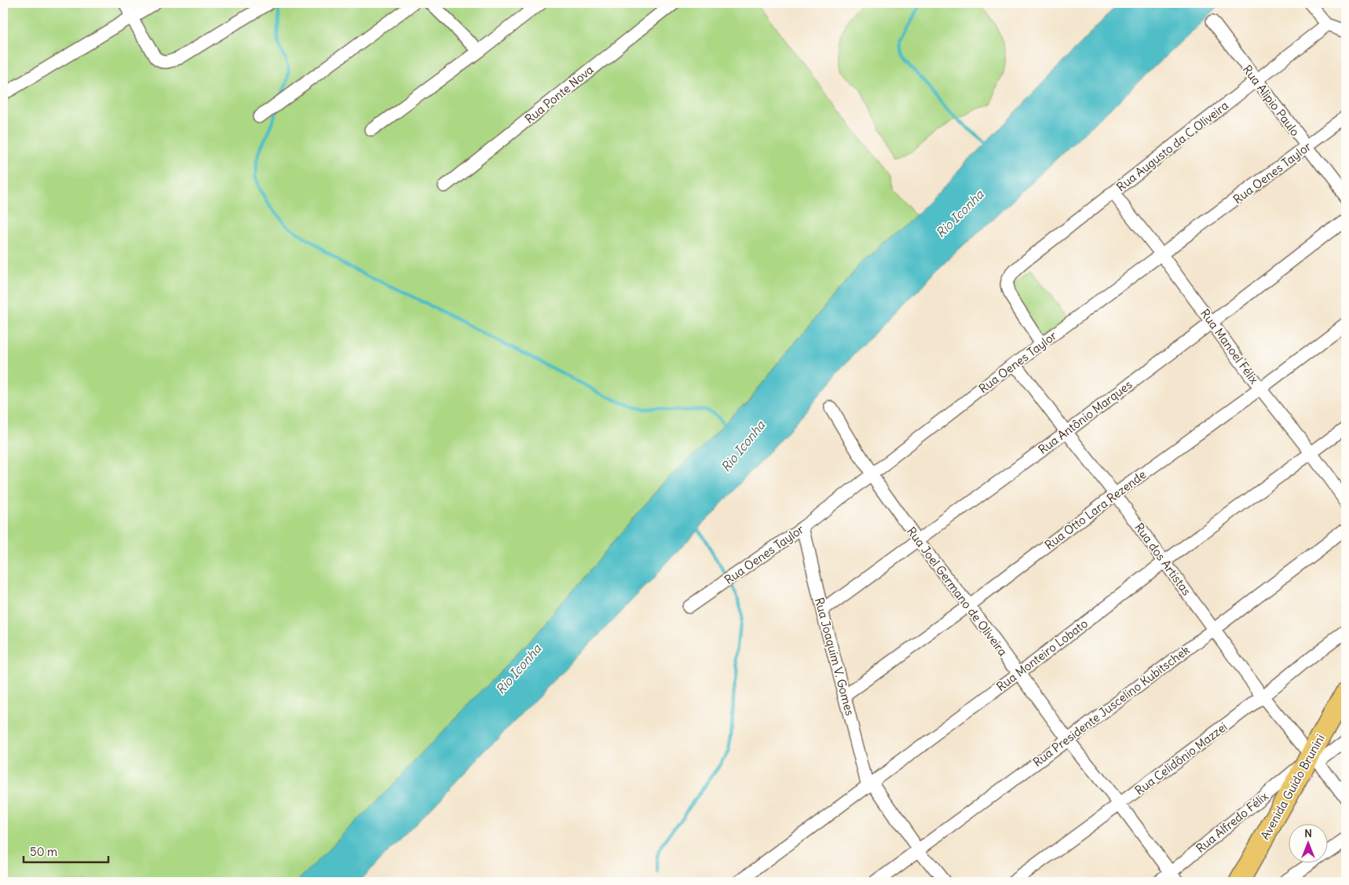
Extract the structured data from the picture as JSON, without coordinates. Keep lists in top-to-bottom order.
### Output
{
  "streets": {
    "main road": ["Avenida Guido Brunini"],
    "street": [
      "Rua Ponte Nova",
      "Rua Alipio Paulo",
      "Rua Augusto da C Oliveira",
      "Rua Oenes Taylor",
      "Rua Manoel Félix",
      "Rua Antônio Marques",
      "Rua Otto Lara Rezende",
      "Rua dos Artistas",
      "Rua Joel Germano de Oliveira",
      "Rua Monteiro Lobato",
      "Rua Joaquim V. Gomes",
      "Rua Presidente Juscelino Kubitschek",
      "Rua Celidônio Mazzei",
      "Rua Alfredo Félix"
    ]
  },
  "crossings": [
    ["Rua Alipio Paulo", "Rua Augusto da C Oliveira"],
    ["Rua Alipio Paulo", "Rua Oenes Taylor"],
    ["Rua Augusto da C Oliveira", "Rua Oenes Taylor"],
    ["Rua Augusto da C Oliveira", "Rua Manoel Félix"],
    ["Rua Oenes Taylor", "Rua Manoel Félix"],
    ["Rua Oenes Taylor", "Rua dos Artistas"],
    ["Rua Oenes Taylor", "Rua Joel Germano de Oliveira"],
    ["Rua Oenes Taylor", "Rua Joaquim V. Gomes"],
    ["Rua Manoel Félix", "Rua Antônio Marques"],
    ["Rua Manoel Félix", "Rua Otto Lara Rezende"],
    ["Rua Manoel Félix", "Rua Monteiro Lobato"],
    ["Rua Antônio Marques", "Rua dos Artistas"],
    ["Rua Antônio Marques", "Rua Joel Germano de Oliveira"],
    ["Rua Antônio Marques", "Rua Joaquim V. Gomes"],
    ["Rua Otto Lara Rezende", "Rua dos Artistas"],
    ["Rua Otto Lara Rezende", "Rua Joel Germano de Oliveira"],
    ["Rua Otto Lara Rezende", "Rua Joaquim V. Gomes"],
    ["Rua dos Artistas", "Rua Monteiro Lobato"],
    ["Rua dos Artistas", "Rua Presidente Juscelino Kubitschek"],
    ["Rua dos Artistas", "Rua Celidônio Mazzei"],
    ["Rua dos Artistas", "Avenida Guido Brunini"],
    ["Rua dos Artistas", "Rua Alfredo Félix"],
    ["Rua Joel Germano de Oliveira", "Rua Monteiro Lobato"],
    ["Rua Joel Germano de Oliveira", "Rua Presidente Juscelino Kubitschek"],
    ["Rua Joel Germano de Oliveira", "Rua Celidônio Mazzei"],
    ["Rua Joel Germano de Oliveira", "Rua Alfredo Félix"],
    ["Rua Monteiro Lobato", "Rua Joaquim V. Gomes"],
    ["Rua Joaquim V. Gomes", "Rua Presidente Juscelino Kubitschek"],
    ["Avenida Guido Brunini", "Rua Alfredo Félix"]
  ],
  "water": ["Rio Iconha"],
  "scale_bar": "50 m",
  "north": "top"
}
